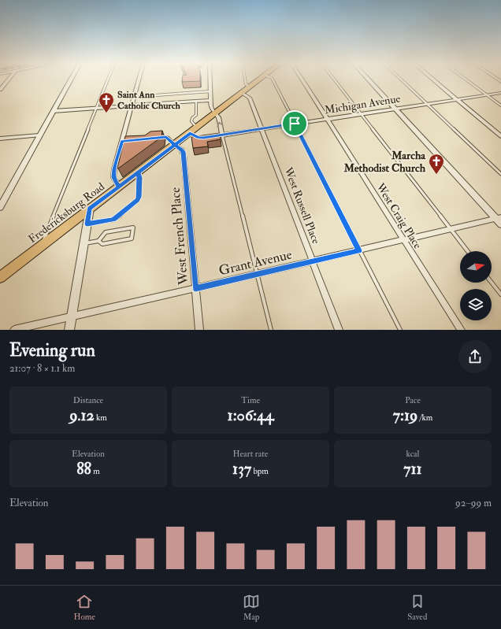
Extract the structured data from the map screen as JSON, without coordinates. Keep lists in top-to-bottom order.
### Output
{
  "streets": {
    "main road": ["Fredericksburg Road"],
    "street": [
      "Michigan Avenue",
      "West Russell Place",
      "West Craig Place",
      "West French Place",
      "Grant Avenue"
    ]
  },
  "crossings": [
    ["Michigan Avenue", "West Russell Place"],
    ["Michigan Avenue", "West Craig Place"],
    ["West Russell Place", "Fredericksburg Road"],
    ["West Russell Place", "Grant Avenue"],
    ["Fredericksburg Road", "West French Place"],
    ["West Craig Place", "Grant Avenue"],
    ["West French Place", "Grant Avenue"]
  ],
  "places": {
    "church": ["Saint Ann Catholic Church", "Marcha Methodist Church"]
  },
  "north": "right",
  "page": {
    "heading": ["Evening run", "21:07 · 8 × 1.1 km"],
    "stats": [
      ["Distance", "9.12 km"],
      ["Time", "1:06:44"],
      ["Pace", "7:19 /km"],
      ["Elevation", "88 m"],
      ["Heart rate", "137 bpm"],
      ["kcal", "711"]
    ],
    "chart": ["Elevation", "92–99 m"],
    "tabs": ["Home", "Map", "Saved"]
  }
}
